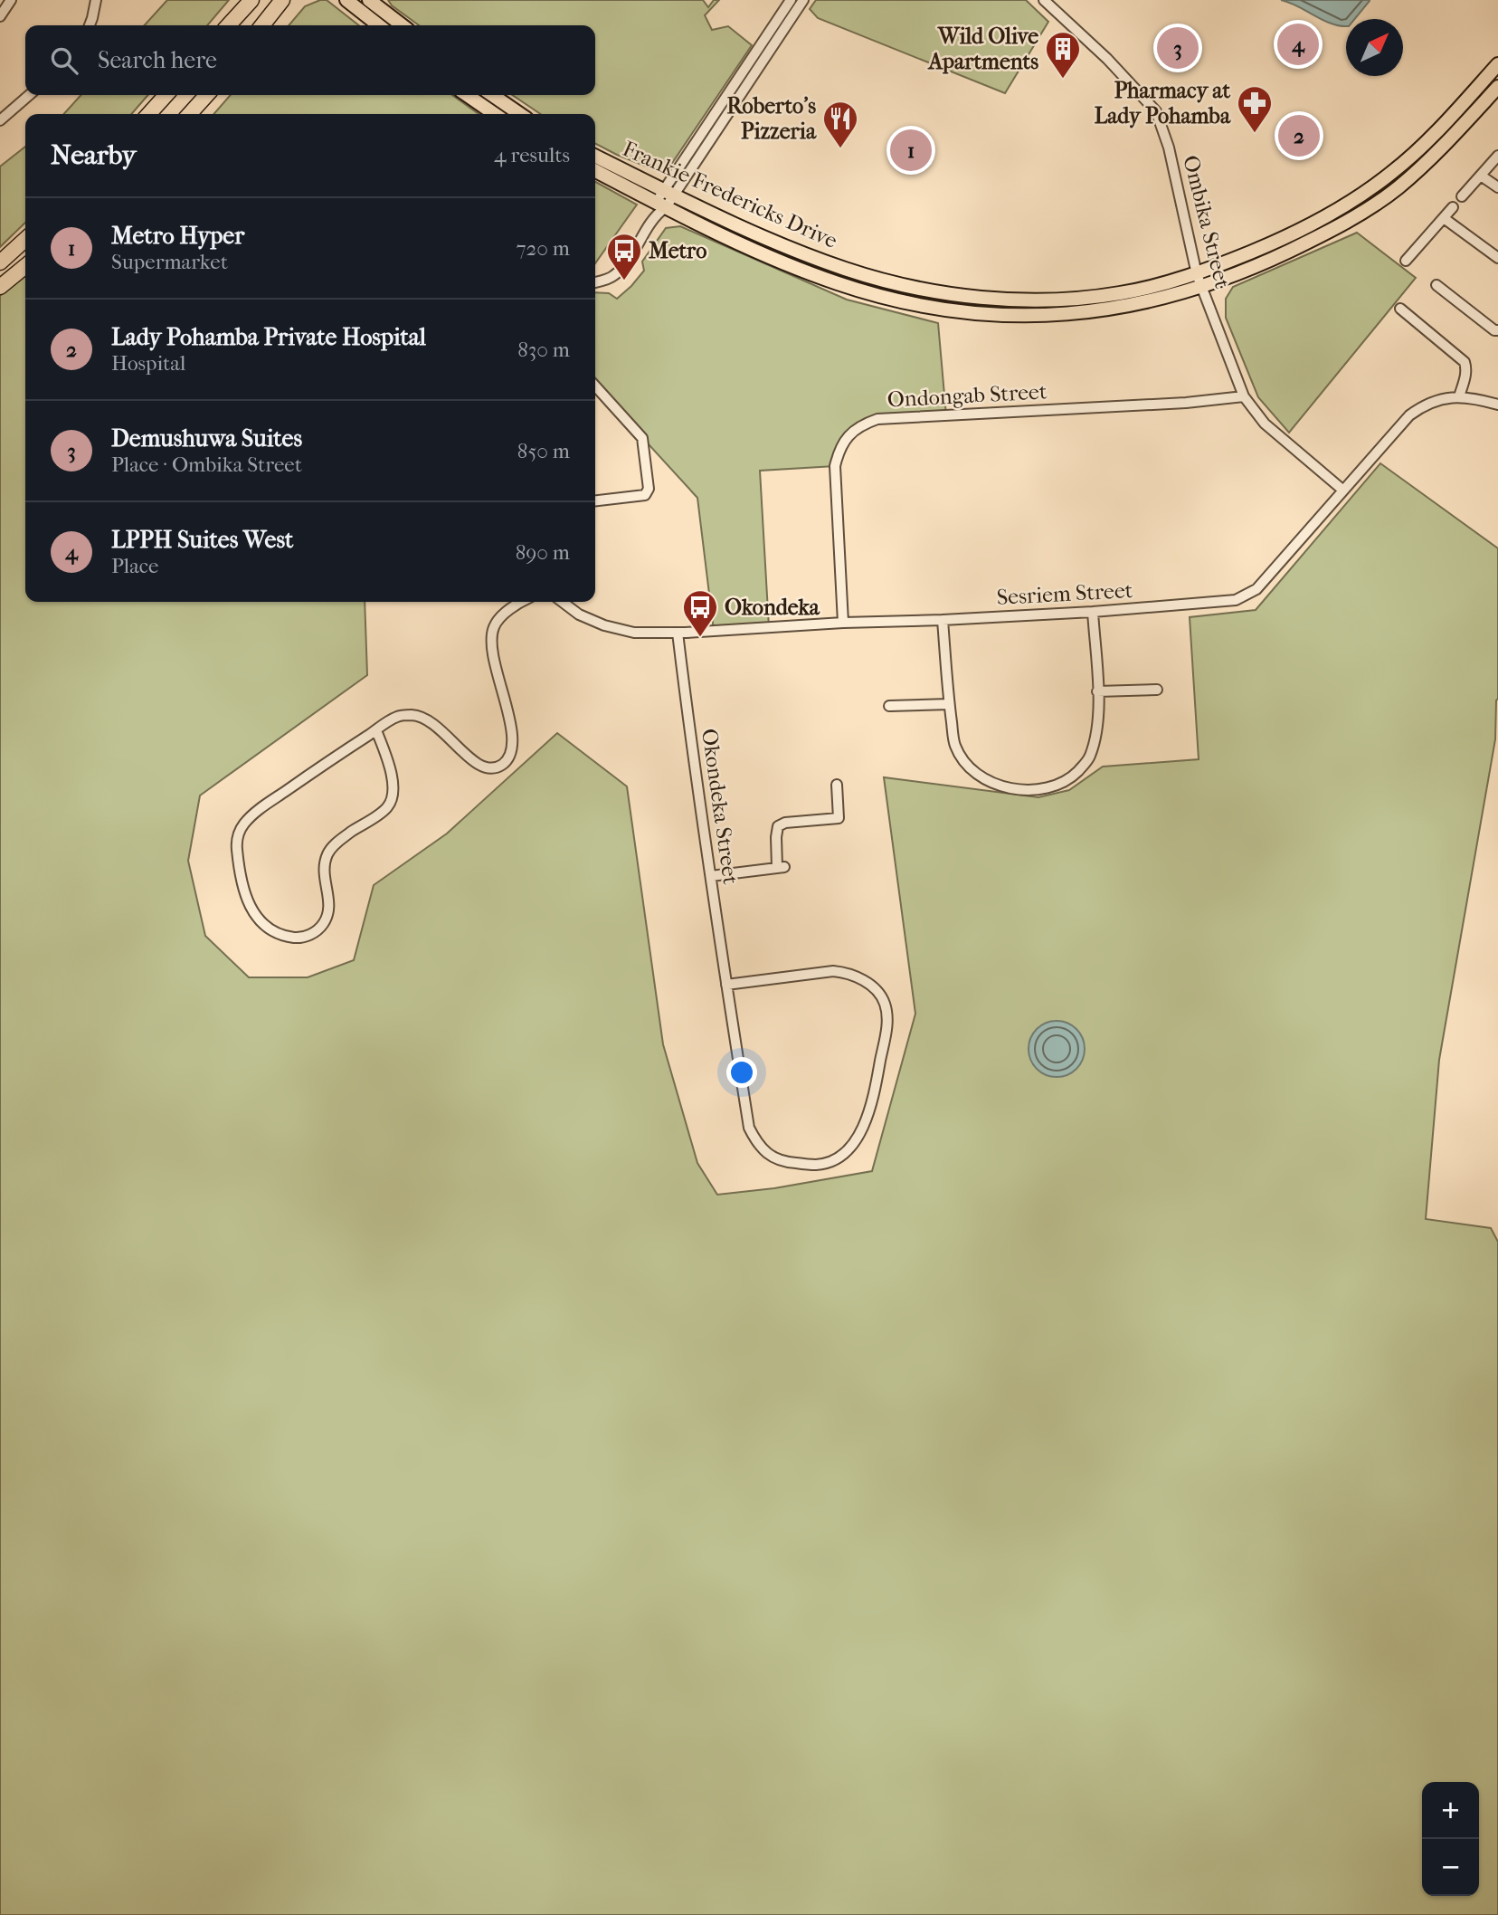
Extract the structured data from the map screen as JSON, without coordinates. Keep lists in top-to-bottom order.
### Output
{
  "streets": {
    "main road": ["Frankie Fredericks Drive"],
    "street": [
      "Ombika Street",
      "Ondongab Street",
      "Sesriem Street",
      "Okondeka Street"
    ]
  },
  "crossings": [
    ["Frankie Fredericks Drive", "Ombika Street"],
    ["Ombika Street", "Ondongab Street"],
    ["Ombika Street", "Sesriem Street"],
    ["Ondongab Street", "Sesriem Street"],
    ["Sesriem Street", "Okondeka Street"]
  ],
  "places": {
    "building": ["Wild Olive Apartments"],
    "pharmacy": ["Pharmacy at Lady Pohamba"],
    "restaurant": ["Roberto's Pizzeria"],
    "bus stop": ["Metro", "Okondeka"]
  },
  "north": "top right",
  "page": {
    "pins": [
      "4",
      "3",
      "2",
      "1"
    ],
    "search": "Search here",
    "heading": ["Nearby", "4 results"],
    "list": [
      {
        "mark": "1",
        "name": "Metro Hyper",
        "note": "Supermarket",
        "value": "720 m"
      },
      {
        "mark": "2",
        "name": "Lady Pohamba Private Hospital",
        "note": "Hospital",
        "value": "830 m"
      },
      {
        "mark": "3",
        "name": "Demushuwa Suites",
        "note": "Place · Ombika Street",
        "value": "850 m"
      },
      {
        "mark": "4",
        "name": "LPPH Suites West",
        "note": "Place",
        "value": "890 m"
      }
    ],
    "map_buttons": ["+", "−"]
  }
}
